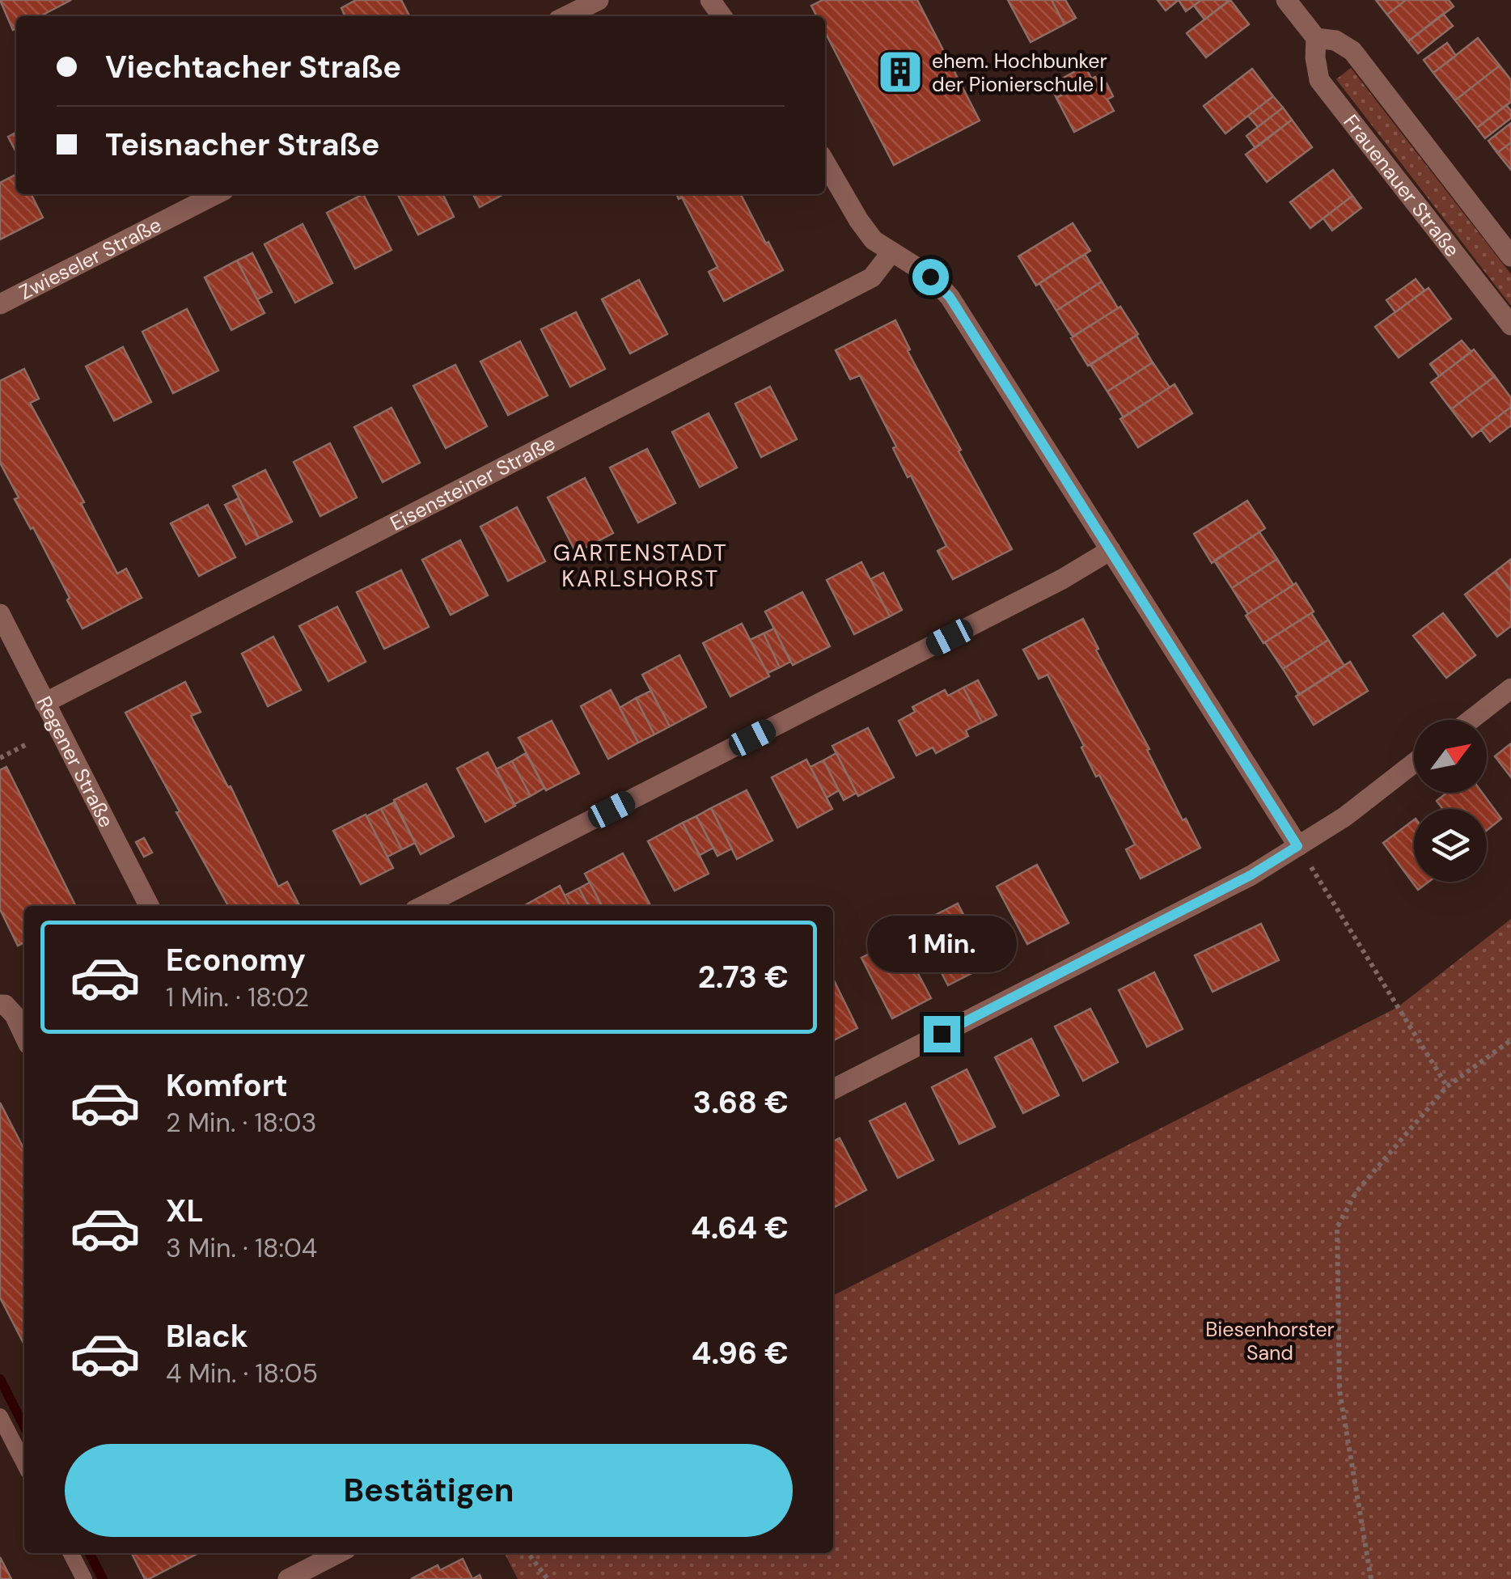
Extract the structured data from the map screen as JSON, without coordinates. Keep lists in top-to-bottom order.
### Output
{
  "streets": {
    "street": [
      "Frauenauer Straße",
      "Zwieseler Straße",
      "Eisensteiner Straße",
      "Regener Straße"
    ]
  },
  "crossings": [
    ["Eisensteiner Straße", "Regener Straße"]
  ],
  "districts": ["GARTENSTADT KARLSHORST"],
  "parks": ["Biesenhorster Sand"],
  "places": {
    "building": ["ehem. Hochbunker der Pionierschule I"]
  },
  "north": "top right",
  "page": {
    "banner": ["Viechtacher Straße", "Teisnacher Straße"],
    "bubble": "1 Min.",
    "list": [
      {
        "name": "Economy",
        "note": "1 Min. · 18:02",
        "value": "2.73 €"
      },
      {
        "name": "Komfort",
        "note": "2 Min. · 18:03",
        "value": "3.68 €"
      },
      {
        "name": "XL",
        "note": "3 Min. · 18:04",
        "value": "4.64 €"
      },
      {
        "name": "Black",
        "note": "4 Min. · 18:05",
        "value": "4.96 €"
      }
    ],
    "buttons": "Bestätigen"
  }
}
